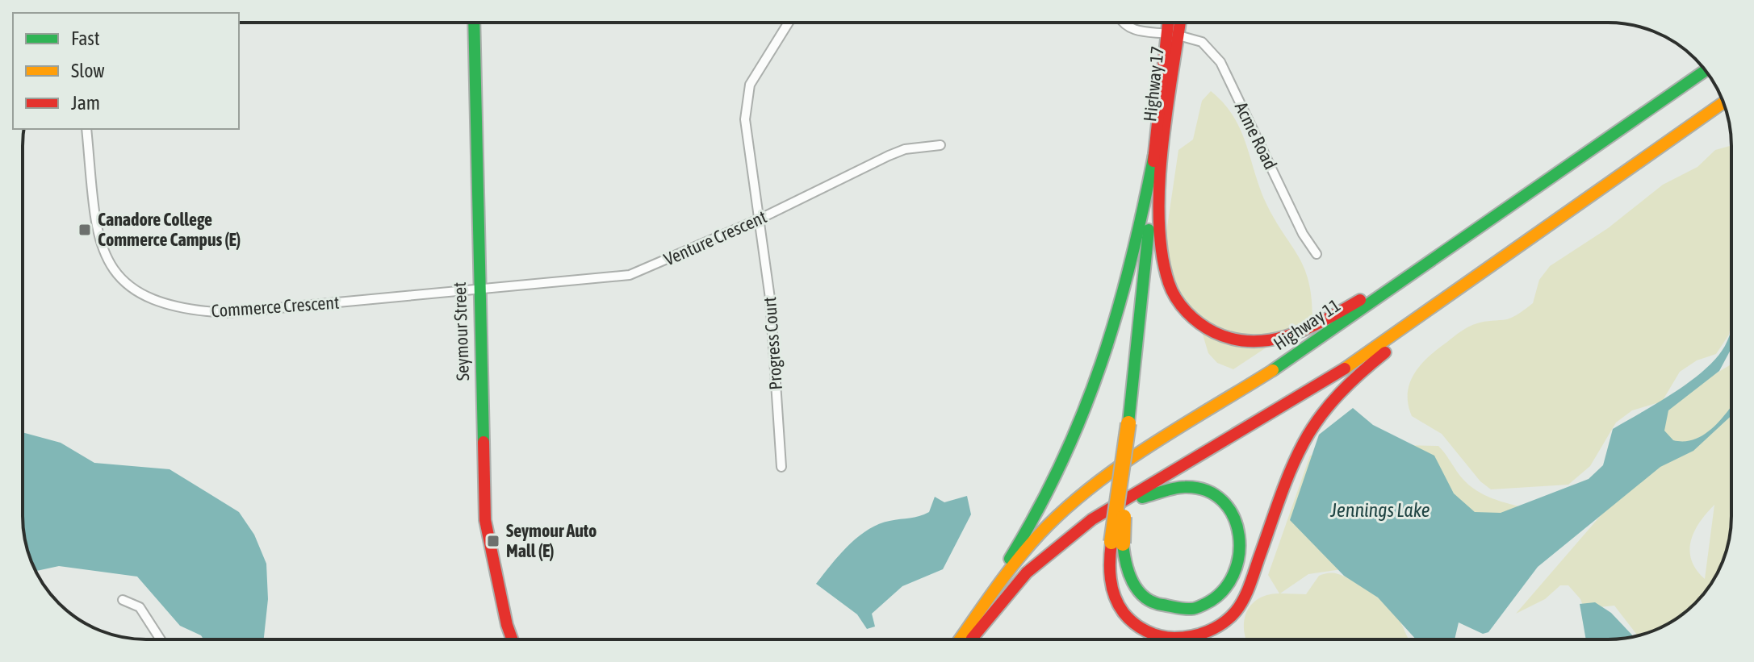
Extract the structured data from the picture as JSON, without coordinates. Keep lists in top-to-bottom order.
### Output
{
  "streets": {
    "main road": ["Highway 17", "Highway 11", "Seymour Street"],
    "street": [
      "Acme Road",
      "Venture Crescent",
      "Commerce Crescent",
      "Progress Court"
    ]
  },
  "crossings": [
    ["Highway 17", "Acme Road"],
    ["Venture Crescent", "Commerce Crescent"],
    ["Venture Crescent", "Seymour Street"],
    ["Venture Crescent", "Progress Court"],
    ["Commerce Crescent", "Seymour Street"]
  ],
  "water": ["Jennings Lake"],
  "places": {
    "transit": ["Canadore College Commerce Campus (E)", "Seymour Auto Mall (E)"]
  },
  "legend": ["Fast", "Slow", "Jam"]
}
